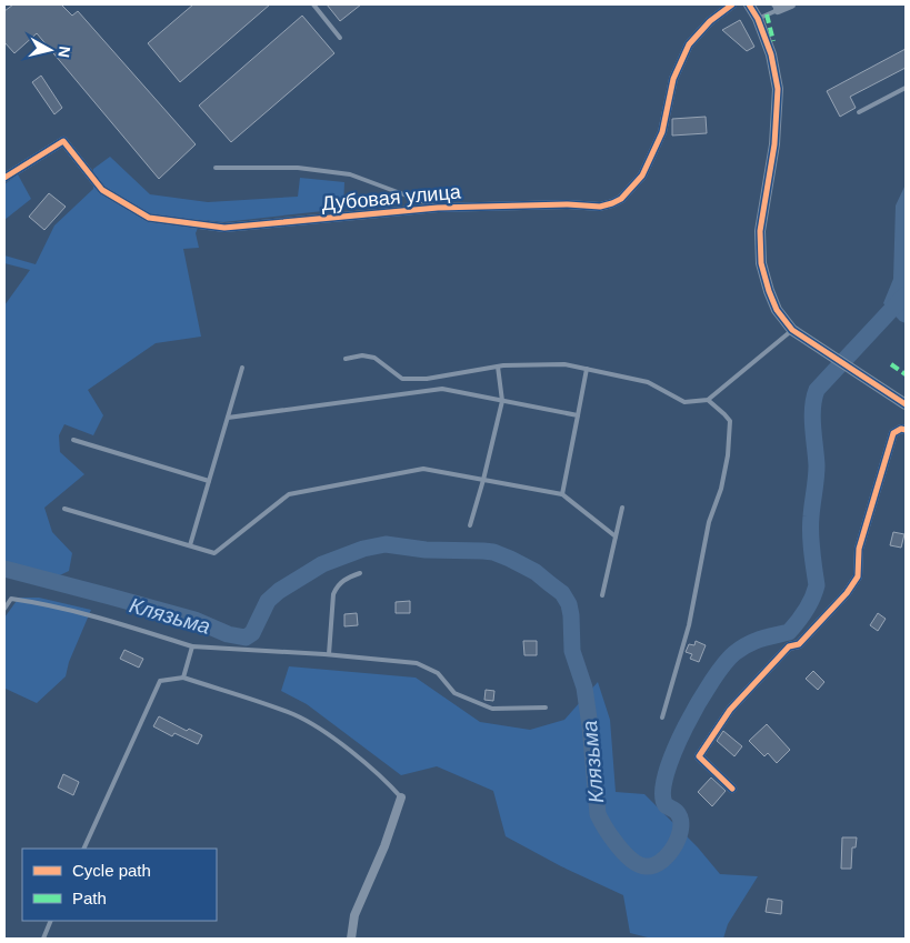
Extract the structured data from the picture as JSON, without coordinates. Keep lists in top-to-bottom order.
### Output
{
  "streets": {
    "street": ["Дубовая улица"]
  },
  "water": ["Клязьма"],
  "legend": ["Cycle path", "Path"],
  "north": "right"
}
